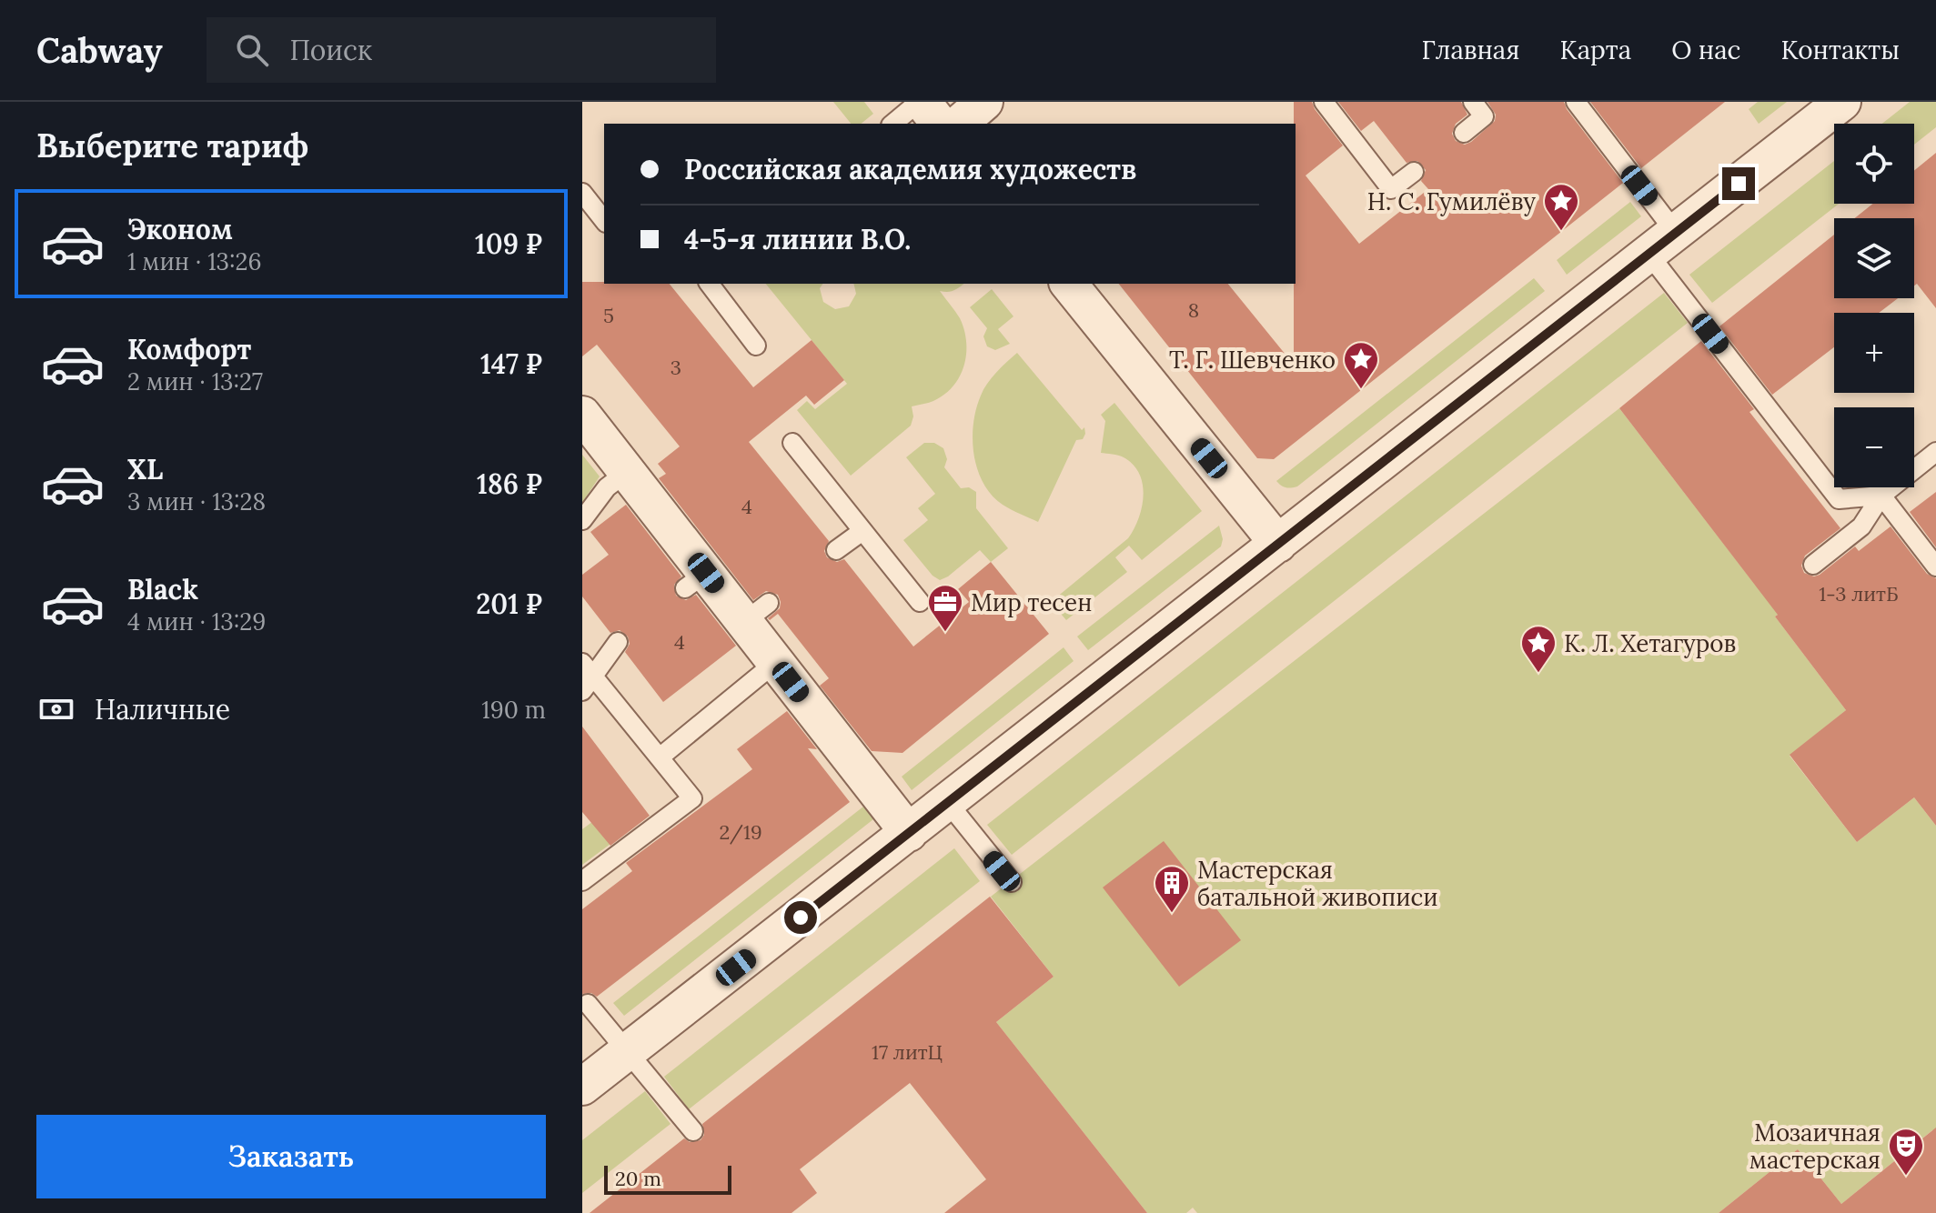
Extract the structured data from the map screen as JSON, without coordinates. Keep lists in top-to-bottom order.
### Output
{
  "places": {
    "place": ["Н. С. Гумилёву", "Т. Г. Шевченко", "К. Л. Хетагуров"],
    "office": ["Мир тесен"],
    "building": ["Мастерская батальной живописи"],
    "theatre": ["Мозаичная мастерская"]
  },
  "house_numbers": [
    "8",
    "5",
    "3",
    "4",
    "1-3 литБ",
    "4",
    "2/19",
    "17 литЦ"
  ],
  "scale_bar": "20 m",
  "page": {
    "header": "Cabway",
    "search": "Поиск",
    "nav": [
      "Главная",
      "Карта",
      "О нас",
      "Контакты"
    ],
    "heading": "Выберите тариф",
    "map_buttons": ["+", "−"],
    "banner": ["Российская академия художеств", "4-5-я линии В.О."],
    "list": [
      {
        "name": "Эконом",
        "note": "1 мин · 13:26",
        "value": "109 ₽"
      },
      {
        "name": "Комфорт",
        "note": "2 мин · 13:27",
        "value": "147 ₽"
      },
      {
        "name": "XL",
        "note": "3 мин · 13:28",
        "value": "186 ₽"
      },
      {
        "name": "Black",
        "note": "4 мин · 13:29",
        "value": "201 ₽"
      }
    ],
    "pay": ["Наличные", "190 m"],
    "buttons": "Заказать",
    "scale": "20 m"
  }
}
